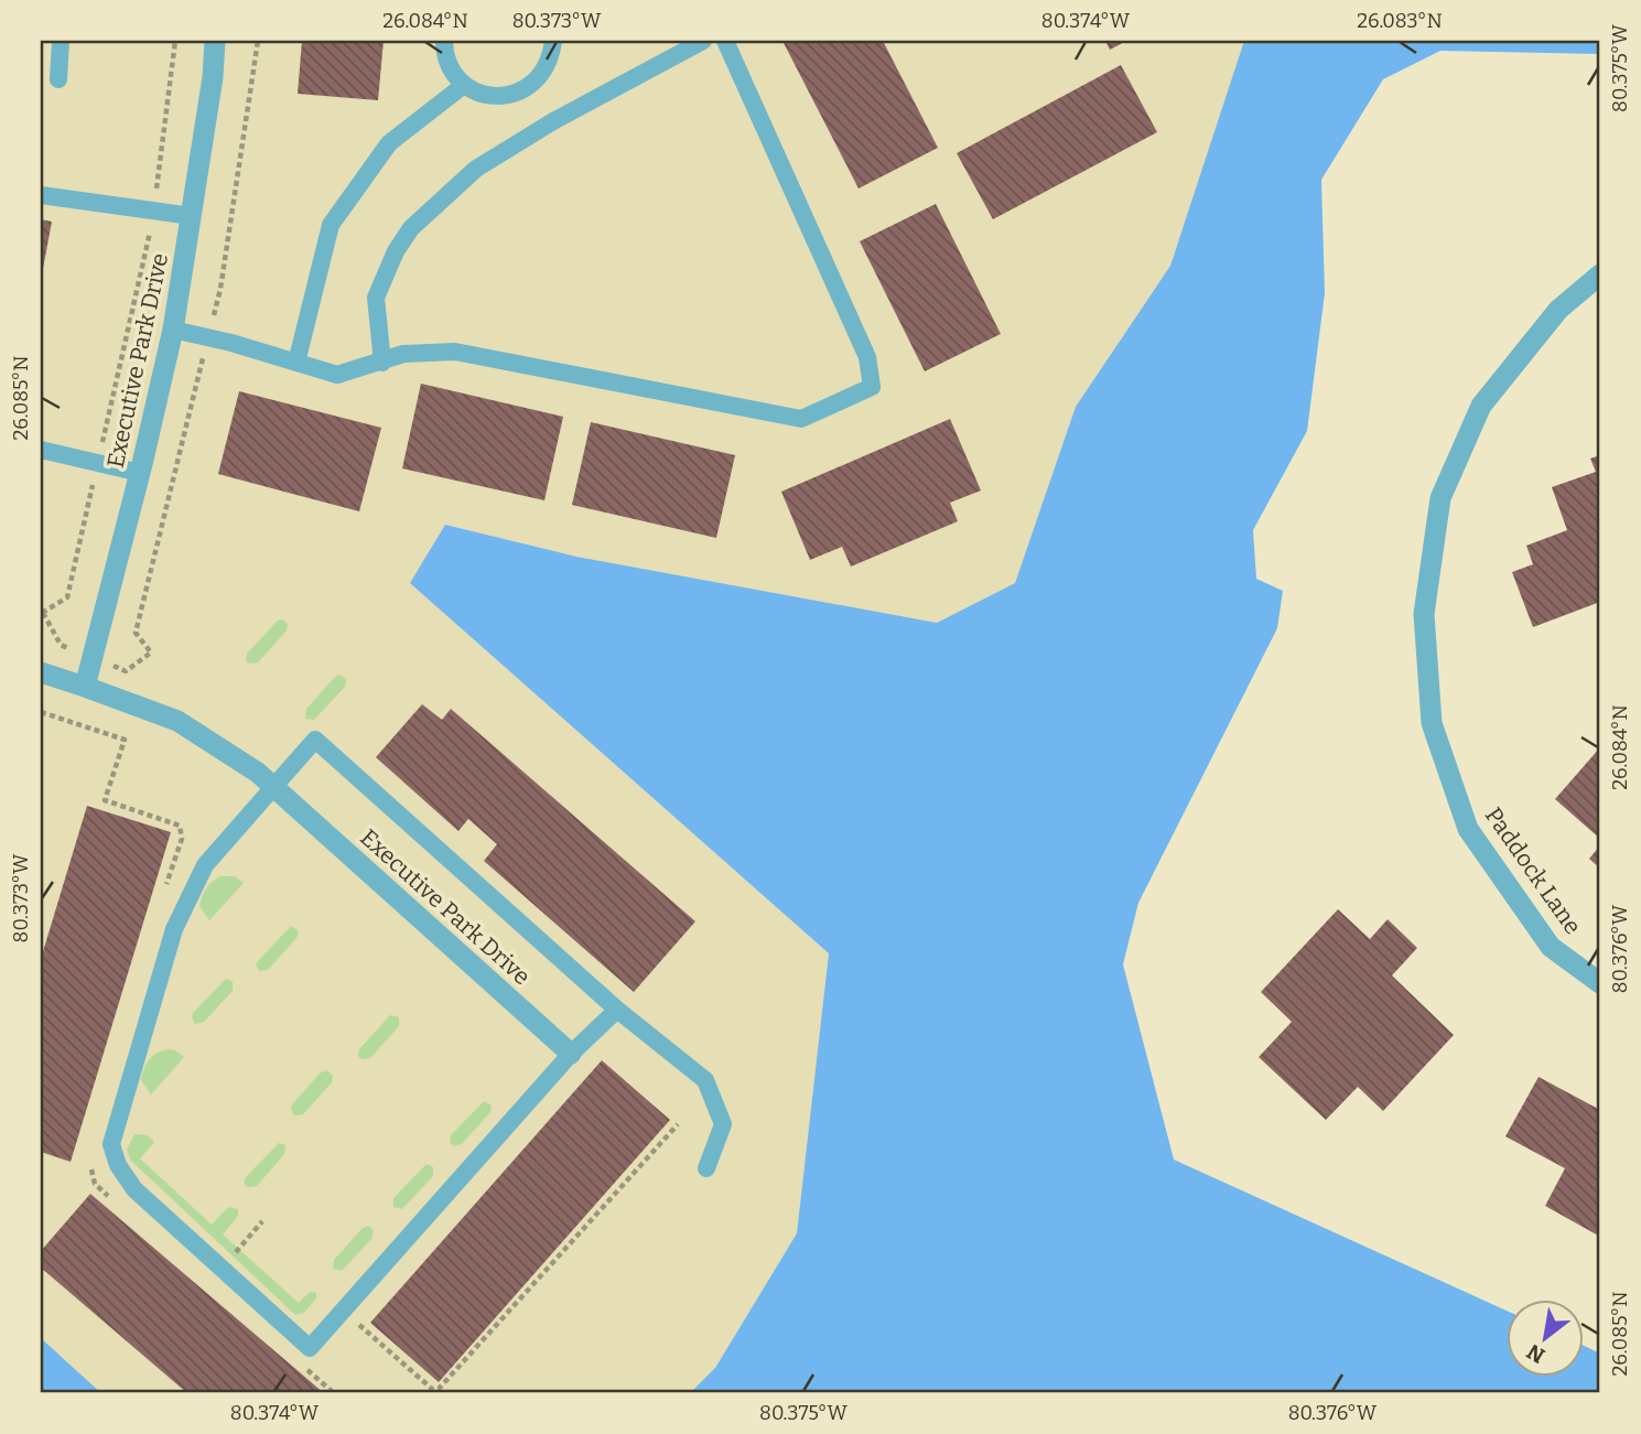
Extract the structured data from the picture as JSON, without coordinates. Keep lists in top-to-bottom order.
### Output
{
  "streets": {
    "street": ["Executive Park Drive", "Paddock Lane"]
  },
  "north": "bottom left",
  "coordinates": [
    "26.084°N",
    "80.373°W",
    "80.374°W",
    "26.083°N",
    "80.375°W",
    "26.085°N",
    "80.376°W"
  ]
}
